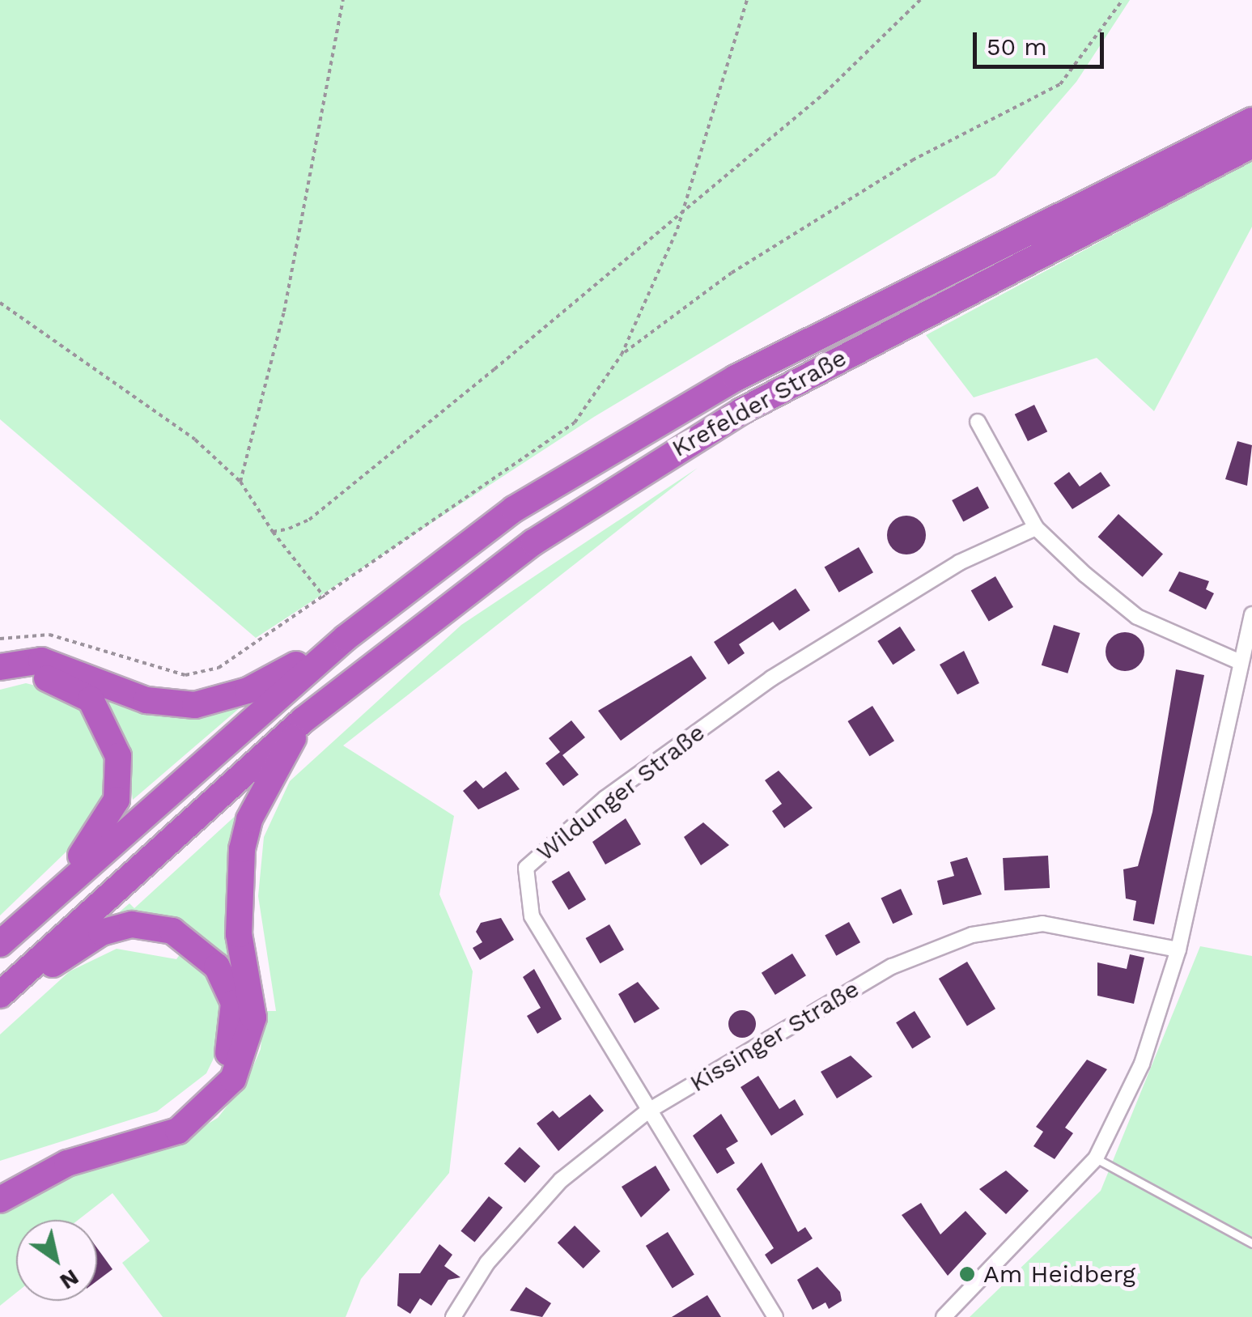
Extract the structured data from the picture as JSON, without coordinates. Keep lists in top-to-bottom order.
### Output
{
  "streets": {
    "highway": ["Krefelder Straße"],
    "street": ["Wildunger Straße", "Kissinger Straße"]
  },
  "crossings": [
    ["Wildunger Straße", "Kissinger Straße"]
  ],
  "places": ["Am Heidberg"],
  "scale_bar": "50 m",
  "north": "bottom right"
}
